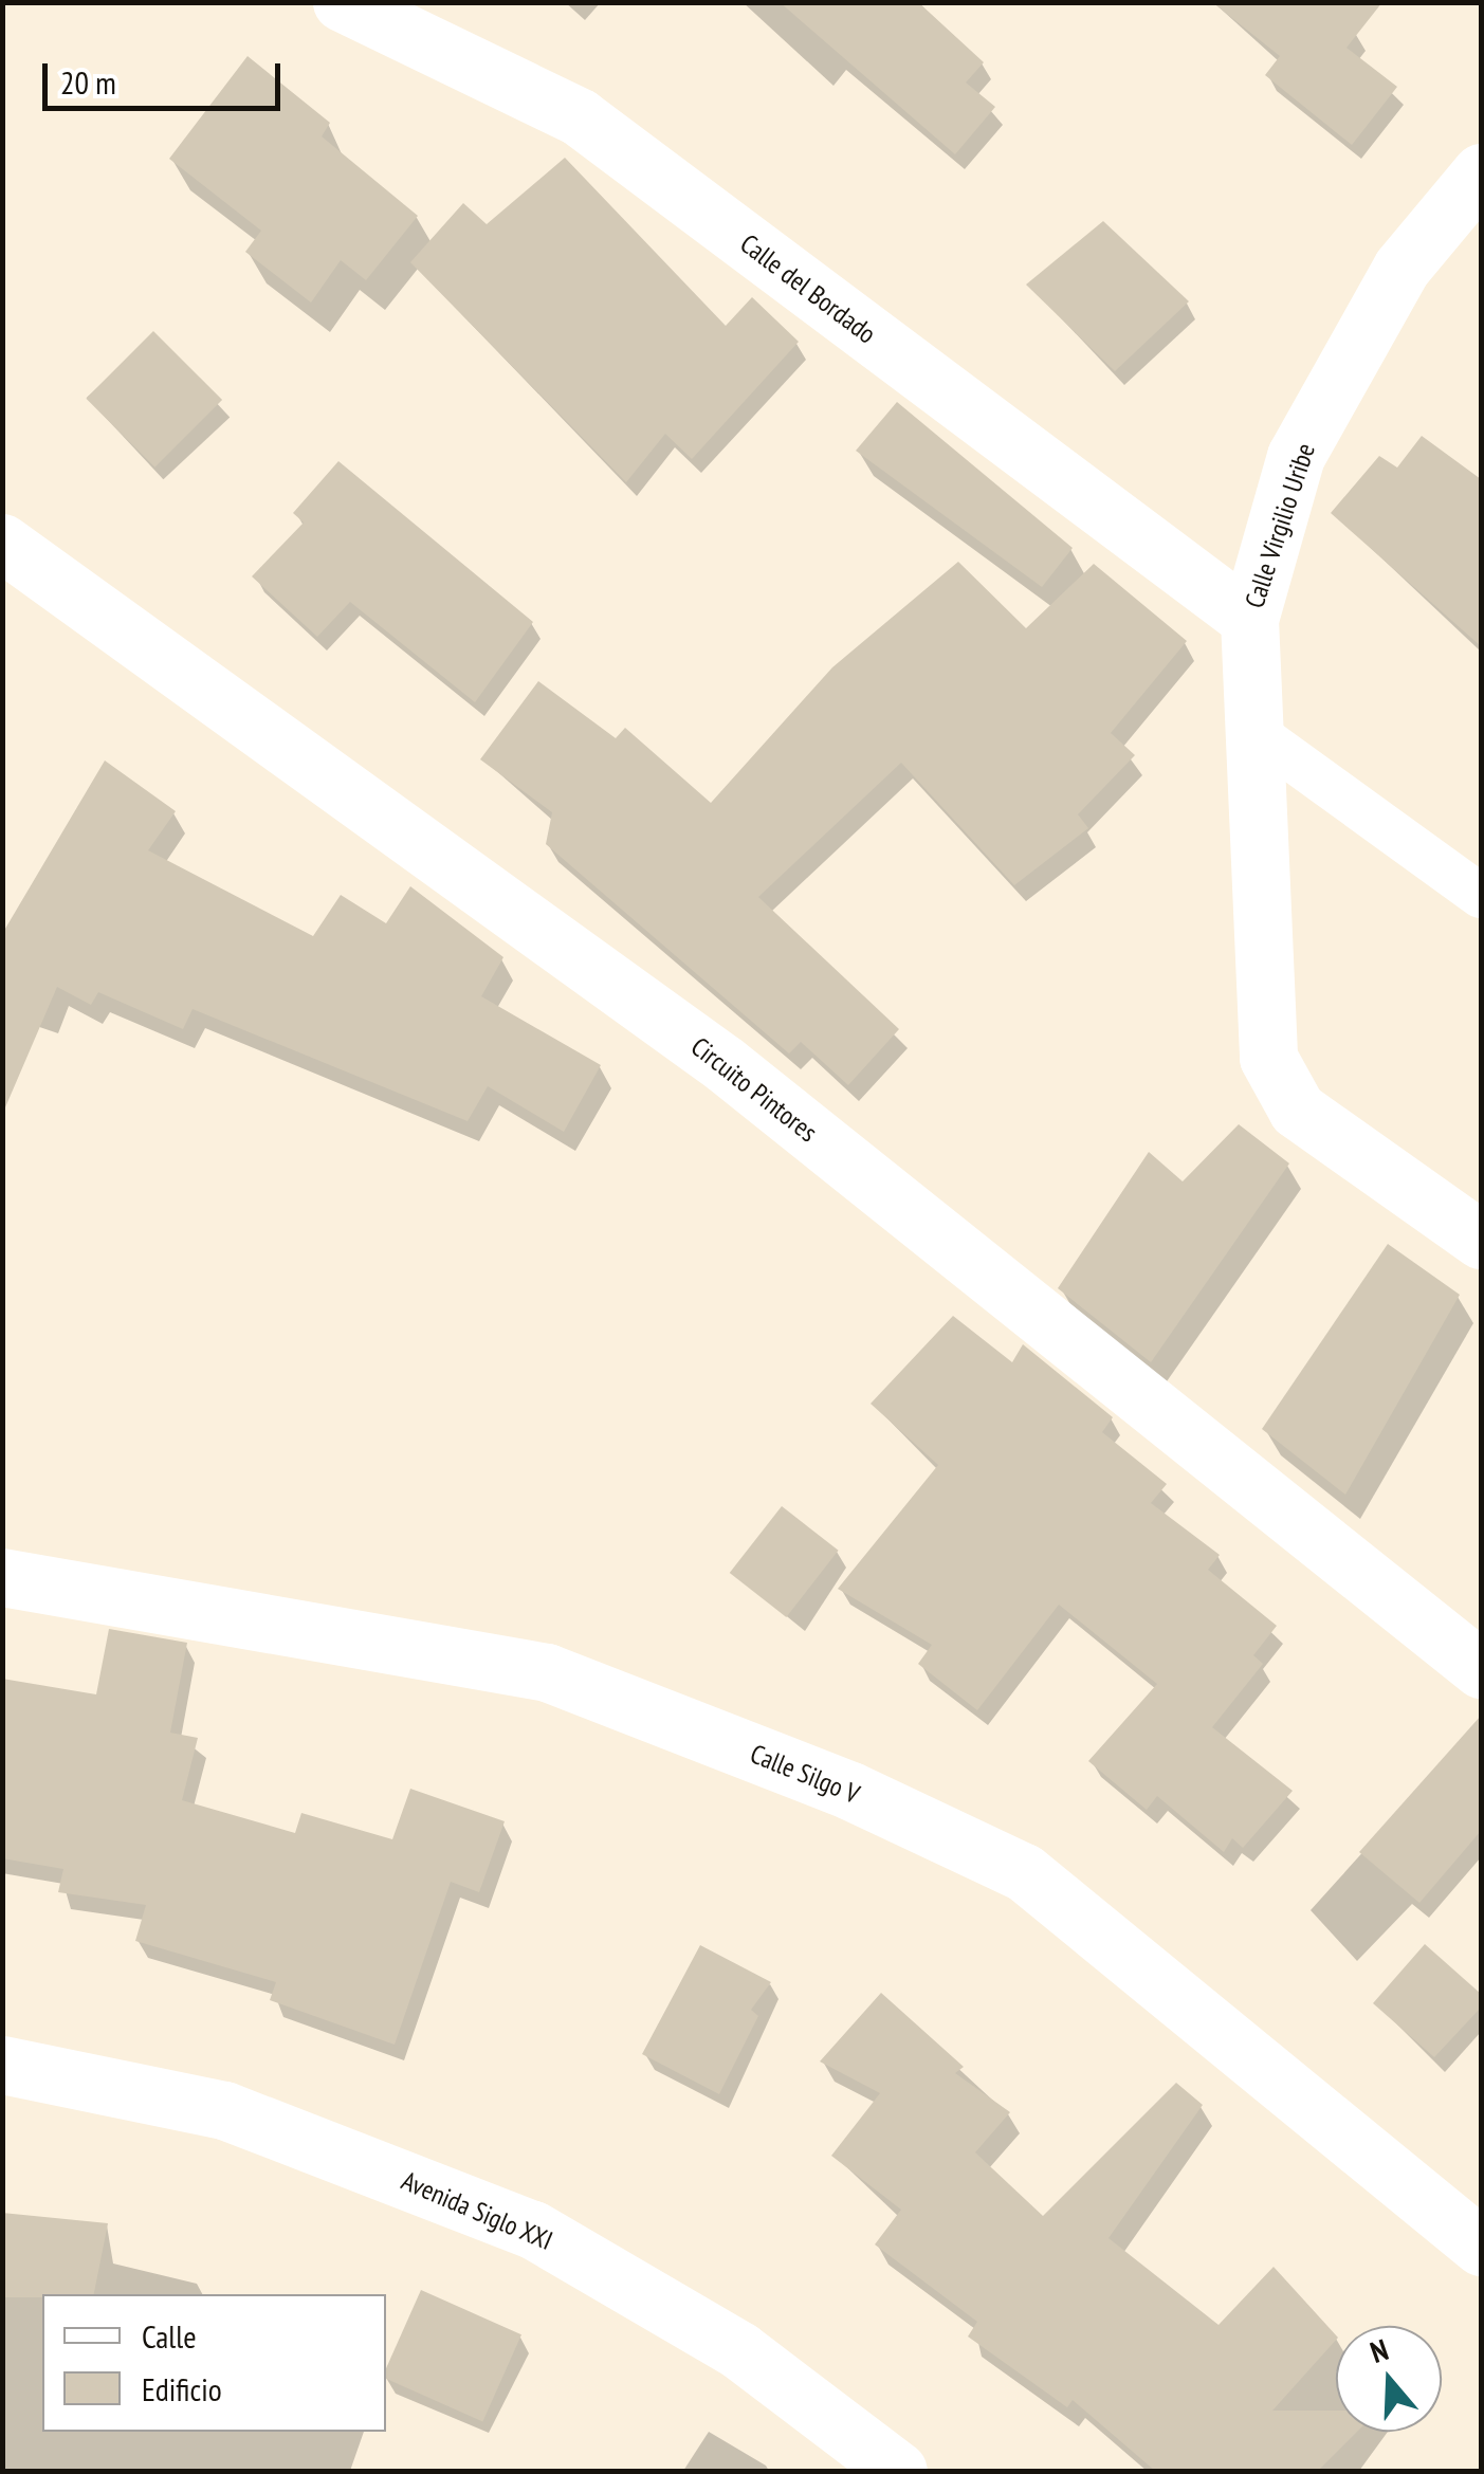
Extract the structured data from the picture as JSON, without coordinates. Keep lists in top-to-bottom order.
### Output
{
  "streets": {
    "street": [
      "Calle del Bordado",
      "Calle Virgilio Uribe",
      "Circuito Pintores",
      "Calle Silgo V",
      "Avenida Siglo XXI"
    ]
  },
  "crossings": [
    ["Calle del Bordado", "Calle Virgilio Uribe"]
  ],
  "legend": ["Calle", "Edificio"],
  "scale_bar": "20 m",
  "north": "top"
}
